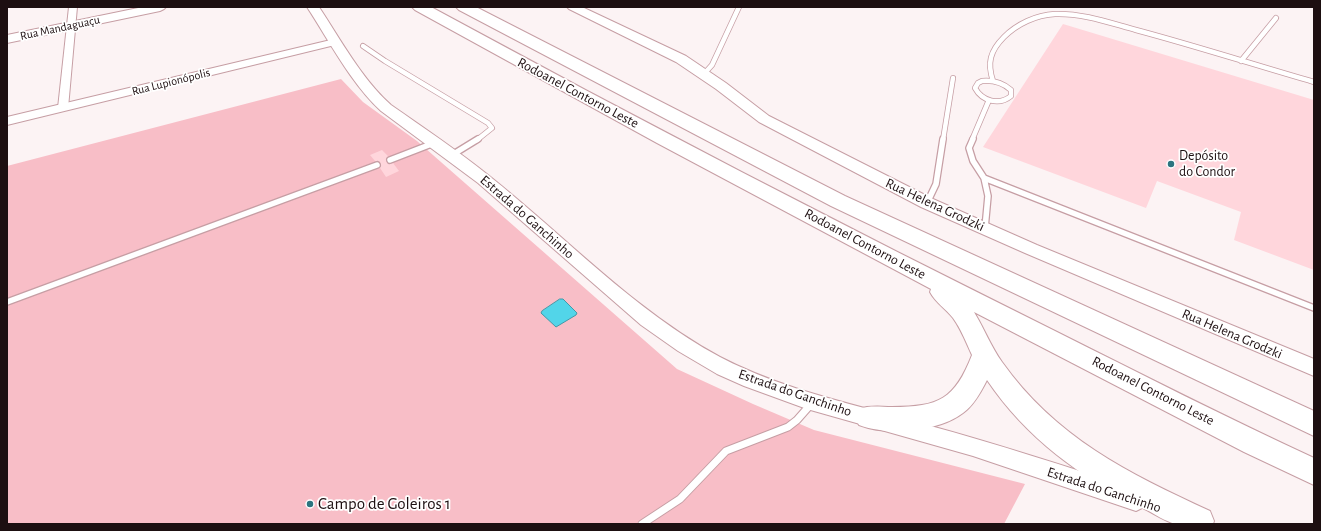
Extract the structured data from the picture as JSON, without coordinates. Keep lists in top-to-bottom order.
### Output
{
  "streets": {
    "highway": ["Rodoanel Contorno Leste"],
    "main road": ["Rua Mandaguaçu", "Rua Helena Grodzki", "Estrada do Ganchinho"],
    "street": ["Rua Lupionópolis"]
  },
  "crossings": [
    ["Rua Lupionópolis", "Estrada do Ganchinho"]
  ],
  "places": ["Depósito do Condor", "Campo de Goleiros 1"]
}
